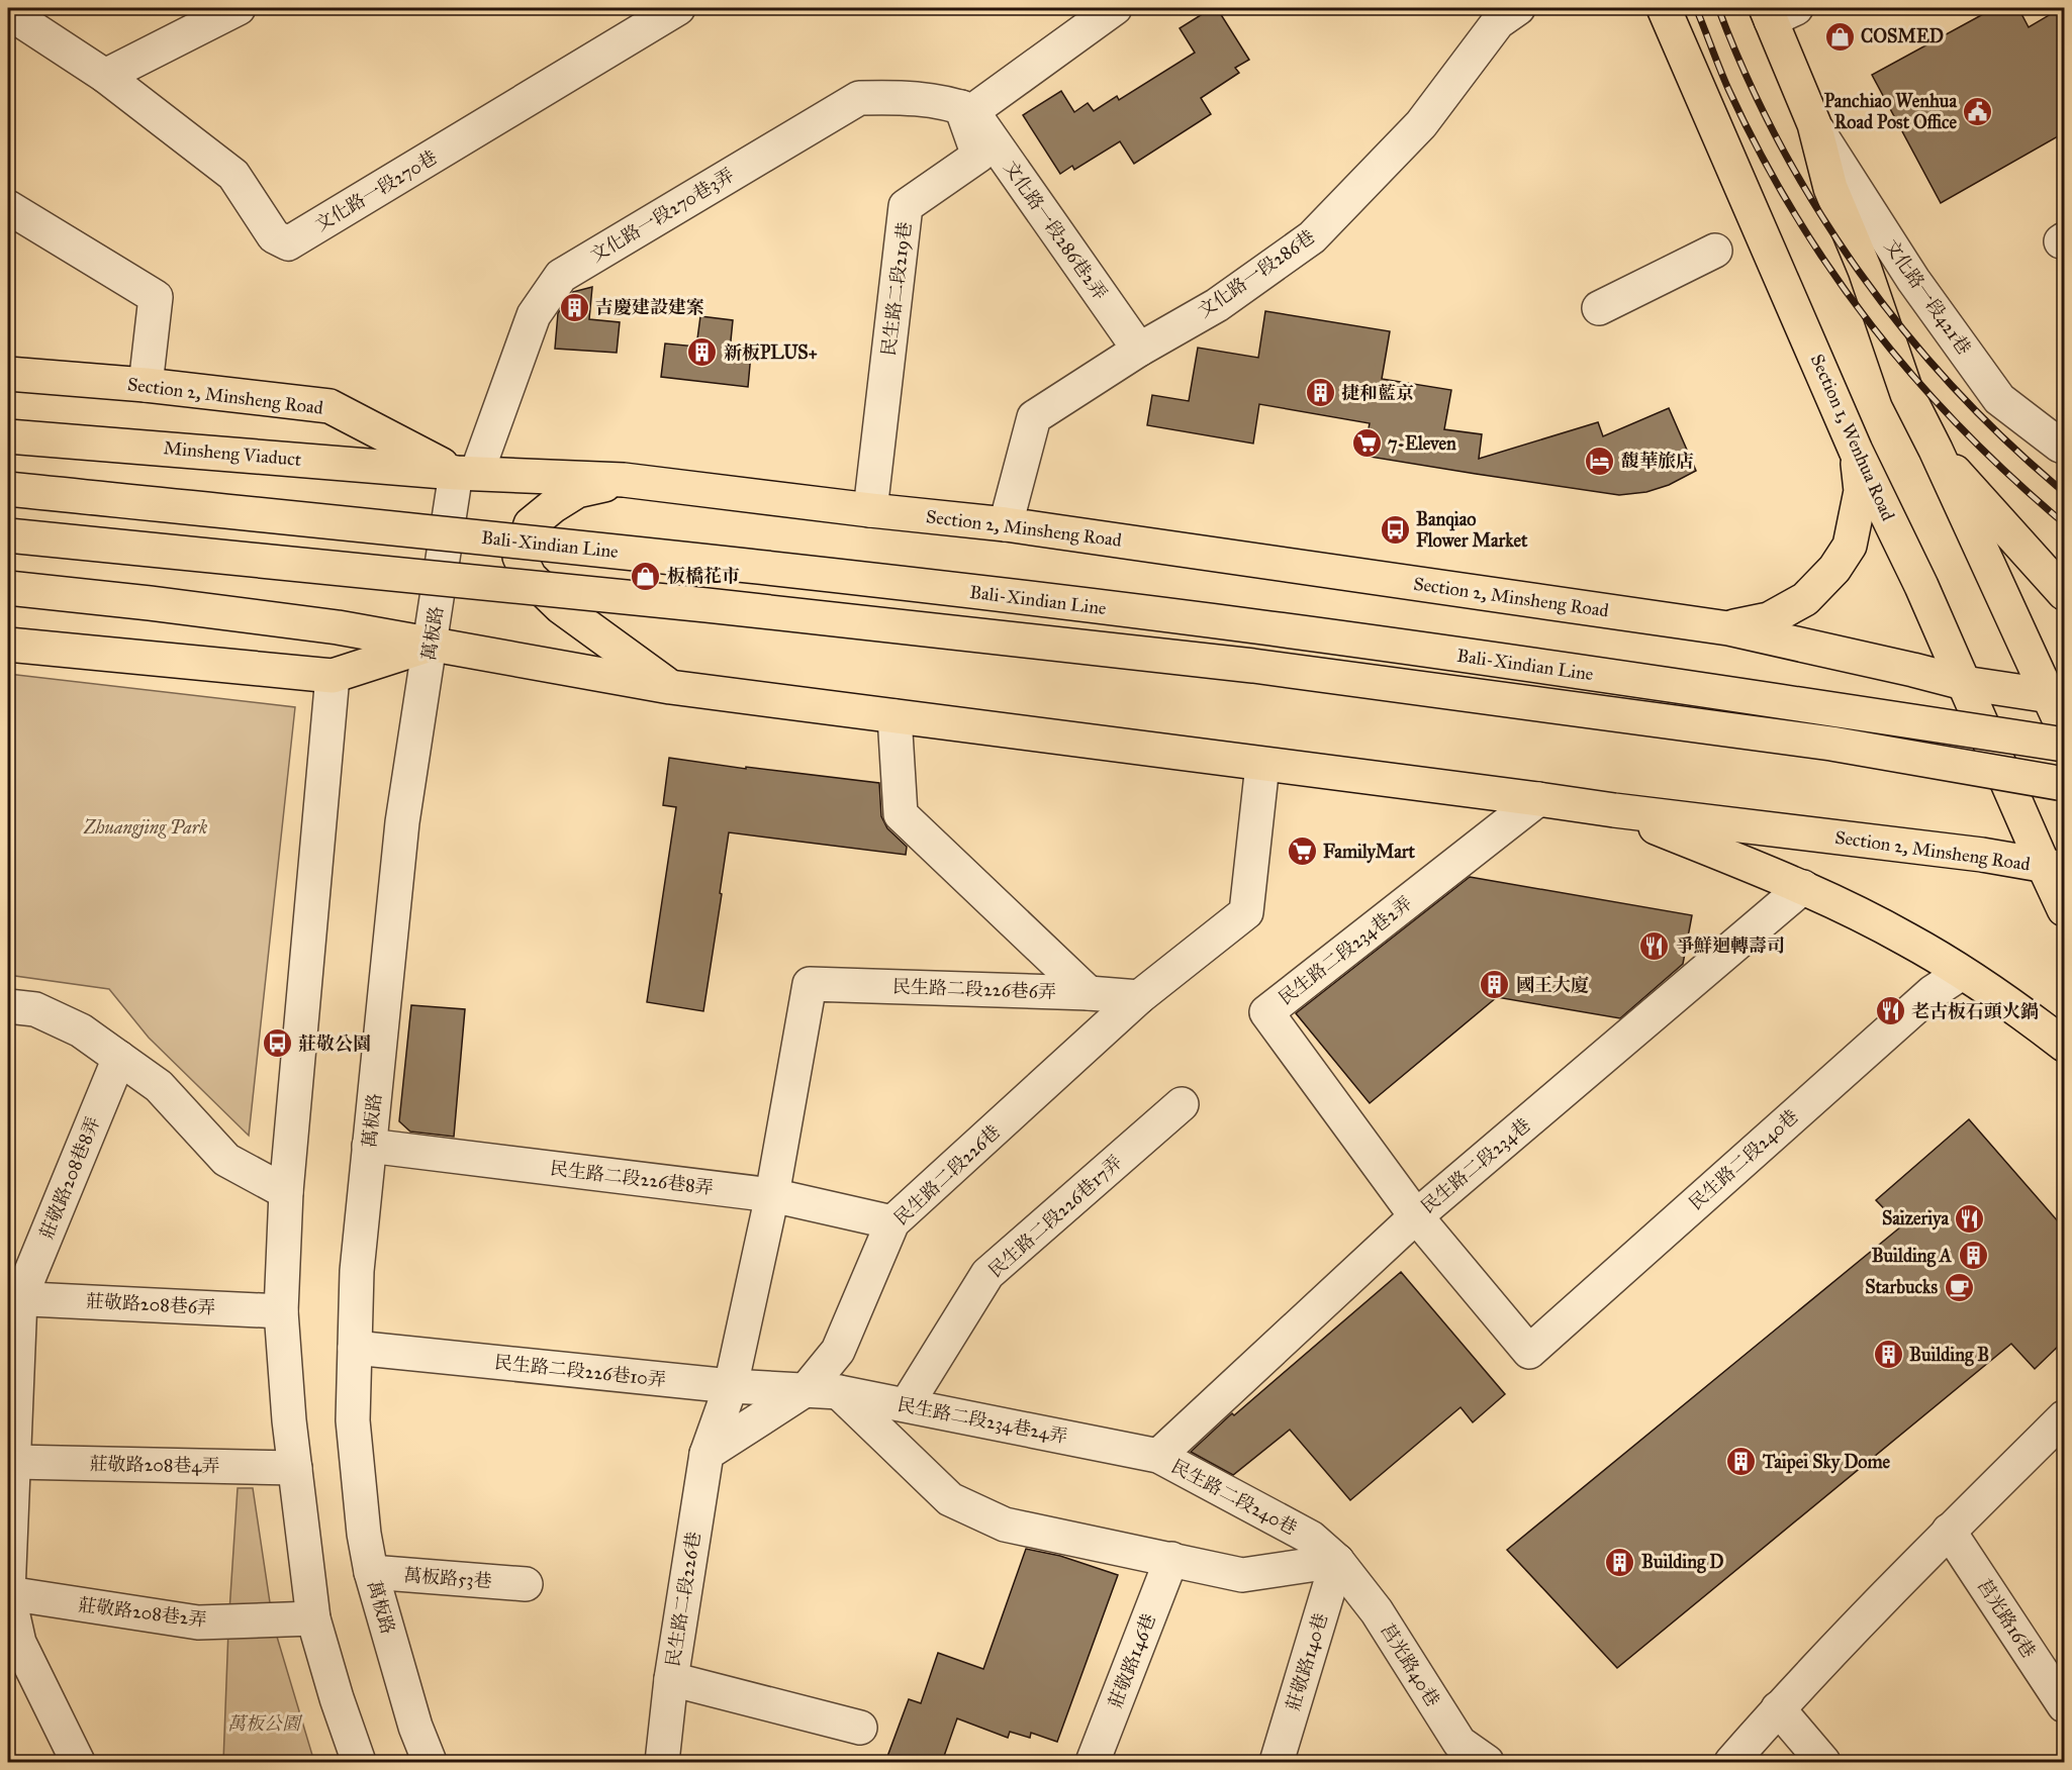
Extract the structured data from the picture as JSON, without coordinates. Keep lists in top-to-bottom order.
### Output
{
  "streets": {
    "main road": [
      "Section 2, Minsheng Road",
      "Section 1, Wenhua Road",
      "Minsheng Viaduct",
      "Bali-Xindian Line"
    ],
    "street": [
      "文化路一段270巷",
      "文化路一段270巷3弄",
      "文化路一段286巷2弄",
      "文化路一段286巷",
      "民生路二段219巷",
      "文化路一段421巷",
      "萬板路",
      "民生路二段234巷2弄",
      "民生路二段226巷6弄",
      "民生路二段240巷",
      "民生路二段234巷",
      "民生路二段226巷",
      "莊敬路208巷8弄",
      "民生路二段226巷8弄",
      "民生路二段226巷17弄",
      "莊敬路208巷6弄",
      "民生路二段226巷10弄",
      "民生路二段234巷24弄",
      "莊敬路208巷4弄",
      "萬板路53巷",
      "莊敬路208巷2弄",
      "莒光路16巷",
      "莊敬路146巷",
      "莊敬路140巷",
      "莒光路40巷"
    ]
  },
  "crossings": [
    ["文化路一段270巷3弄", "文化路一段286巷2弄"],
    ["文化路一段270巷3弄", "民生路二段219巷"],
    ["文化路一段270巷3弄", "Section 2, Minsheng Road"],
    ["文化路一段270巷3弄", "Minsheng Viaduct"],
    ["文化路一段270巷3弄", "萬板路"],
    ["文化路一段286巷2弄", "文化路一段286巷"],
    ["文化路一段286巷2弄", "民生路二段219巷"],
    ["文化路一段286巷", "Section 2, Minsheng Road"],
    ["民生路二段219巷", "Section 2, Minsheng Road"],
    ["Section 2, Minsheng Road", "Section 1, Wenhua Road"],
    ["Section 2, Minsheng Road", "Minsheng Viaduct"],
    ["Section 2, Minsheng Road", "萬板路"],
    ["Section 2, Minsheng Road", "民生路二段234巷2弄"],
    ["Section 2, Minsheng Road", "民生路二段226巷"],
    ["Minsheng Viaduct", "萬板路"],
    ["萬板路", "民生路二段226巷8弄"],
    ["萬板路", "民生路二段226巷10弄"],
    ["萬板路", "萬板路53巷"],
    ["民生路二段234巷2弄", "民生路二段240巷"],
    ["民生路二段234巷2弄", "民生路二段234巷"],
    ["民生路二段226巷6弄", "民生路二段226巷"],
    ["民生路二段226巷6弄", "民生路二段226巷8弄"],
    ["民生路二段240巷", "民生路二段234巷"],
    ["民生路二段240巷", "民生路二段234巷24弄"],
    ["民生路二段240巷", "莊敬路140巷"],
    ["民生路二段240巷", "莒光路40巷"],
    ["民生路二段234巷", "民生路二段234巷24弄"],
    ["民生路二段226巷", "民生路二段226巷8弄"],
    ["民生路二段226巷", "民生路二段226巷10弄"],
    ["民生路二段226巷", "民生路二段234巷24弄"],
    ["莊敬路208巷8弄", "莊敬路208巷6弄"],
    ["民生路二段226巷17弄", "民生路二段234巷24弄"],
    ["民生路二段226巷10弄", "民生路二段234巷24弄"],
    ["莊敬路140巷", "莒光路40巷"]
  ],
  "parks": ["Zhuangjing Park", "萬板公園"],
  "places": {
    "shop": ["COSMED", "板橋花市"],
    "public building": ["Panchiao Wenhua Road Post Office"],
    "building": [
      "吉慶建設建案",
      "新板PLUS+",
      "捷和藍京",
      "國王大廈",
      "Building A",
      "Building B",
      "Taipei Sky Dome",
      "Building D"
    ],
    "supermarket": ["7-Eleven", "FamilyMart"],
    "hotel": ["馥華旅店"],
    "bus stop": ["Banqiao Flower Market", "莊敬公園"],
    "restaurant": ["爭鮮迴轉壽司", "老古板石頭火鍋", "Saizeriya"],
    "cafe": ["Starbucks"]
  }
}
